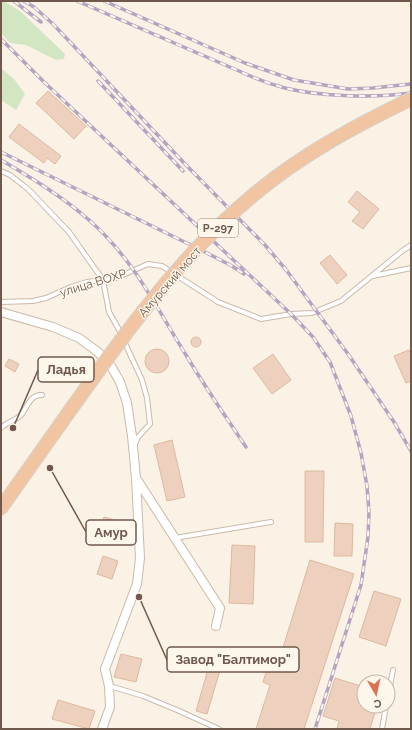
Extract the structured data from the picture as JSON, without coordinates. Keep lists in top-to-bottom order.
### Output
{
  "streets": {
    "highway": ["Р-297", "Амурский мост"],
    "lane": ["улица ВОХР"]
  },
  "places": ["Ладья", "Амур", "Завод \"Балтимор\""],
  "north": "bottom"
}
